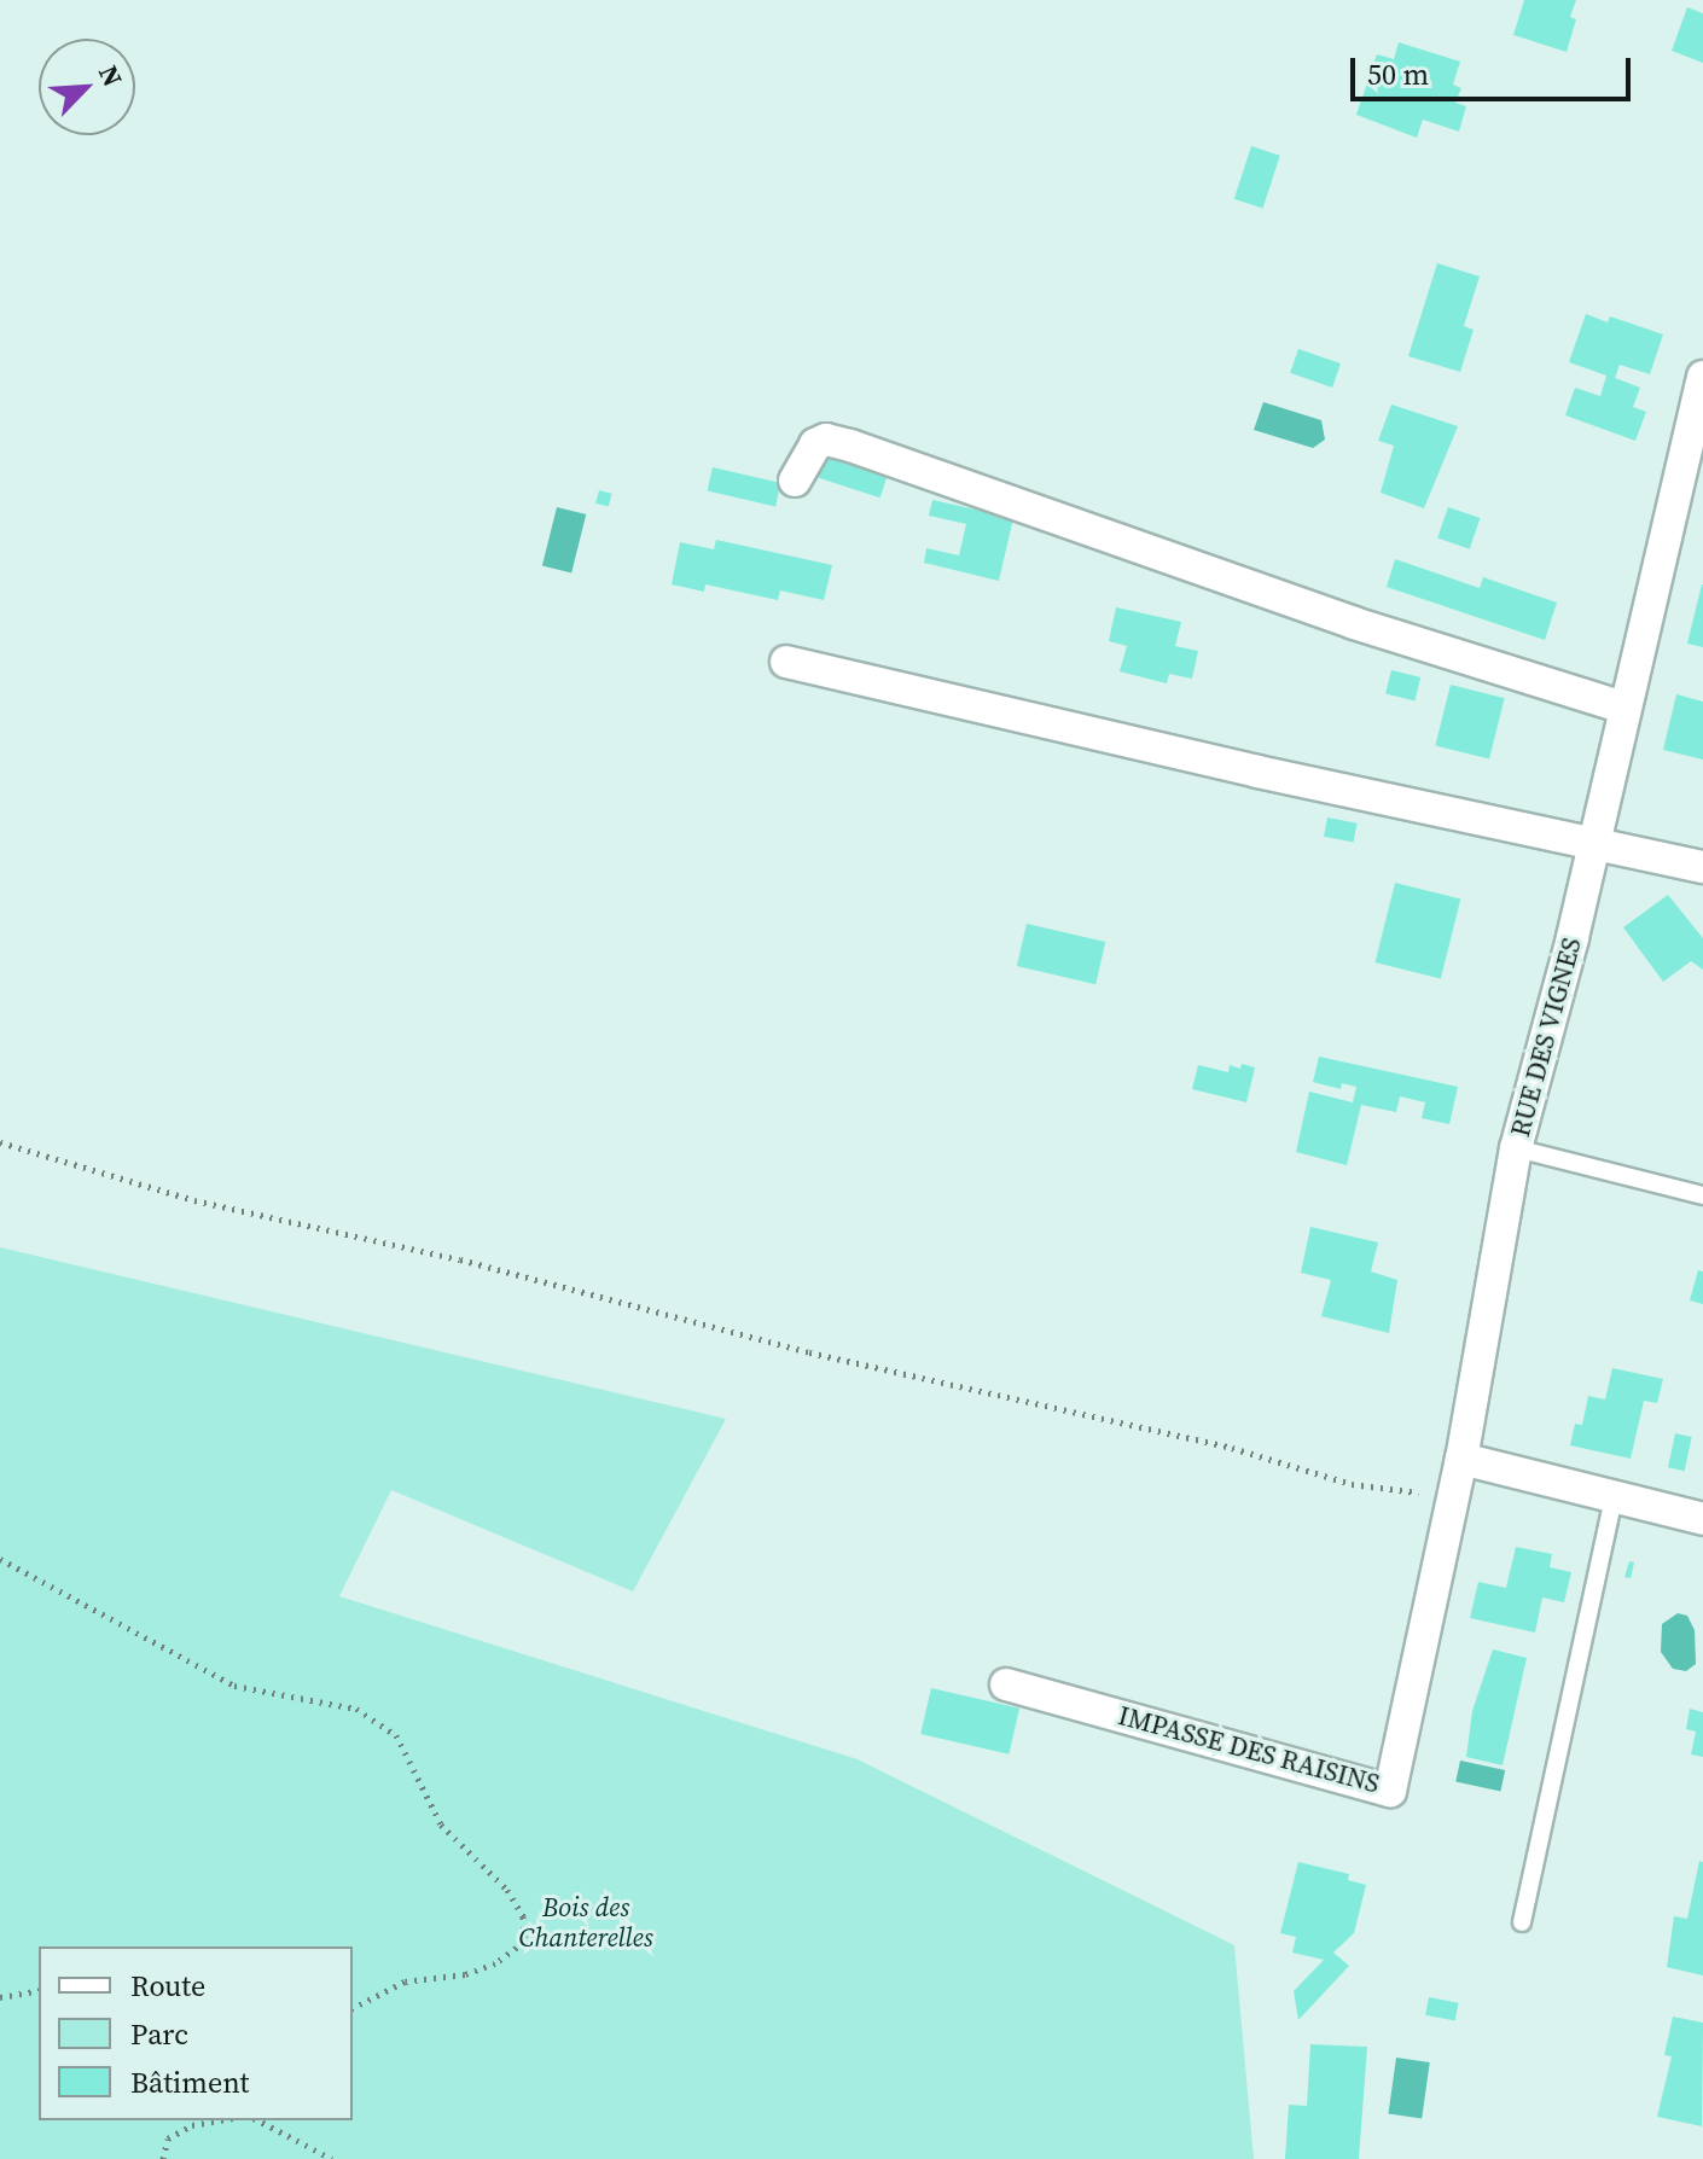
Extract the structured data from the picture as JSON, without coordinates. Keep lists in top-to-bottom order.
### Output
{
  "streets": {
    "street": ["RUE DES VIGNES", "IMPASSE DES RAISINS"]
  },
  "crossings": [
    ["RUE DES VIGNES", "IMPASSE DES RAISINS"]
  ],
  "parks": ["Bois des Chanterelles"],
  "legend": ["Route", "Parc", "Bâtiment"],
  "scale_bar": "50 m",
  "north": "top right"
}
